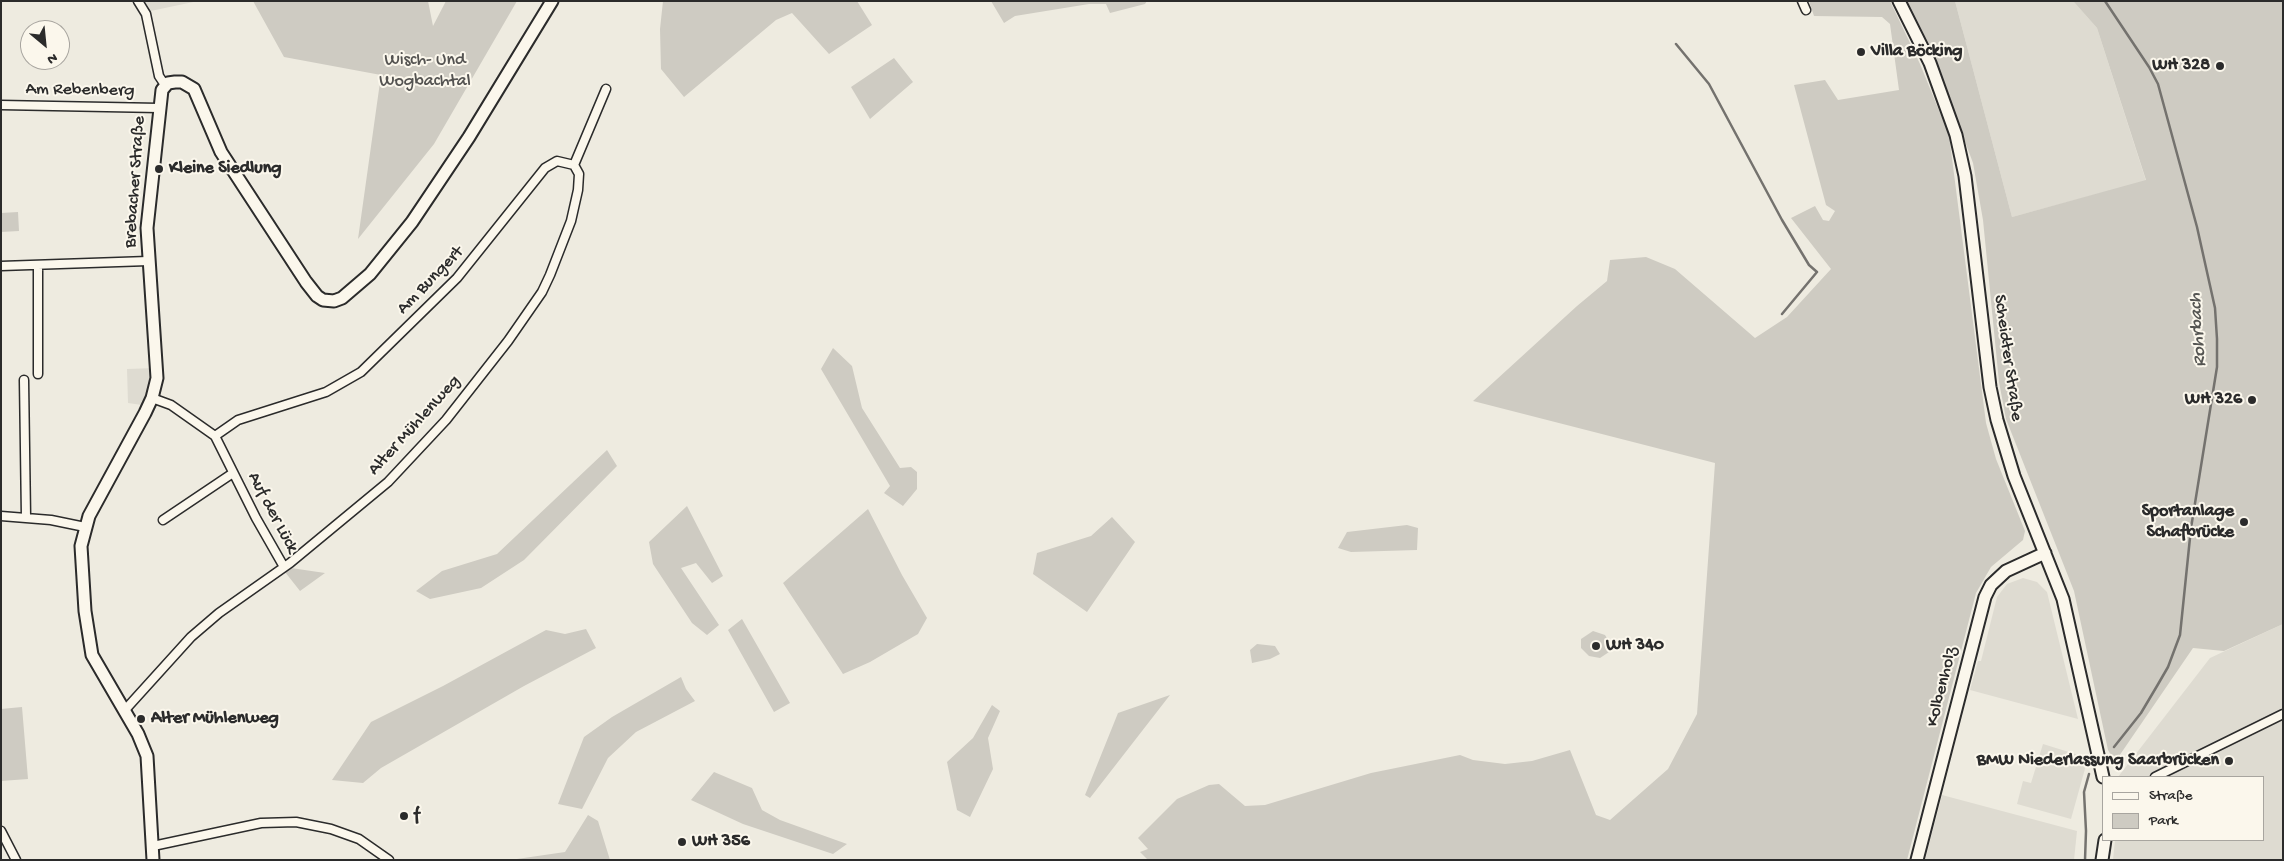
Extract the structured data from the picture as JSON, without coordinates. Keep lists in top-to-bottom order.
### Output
{
  "streets": {
    "street": [
      "Am Rebenberg",
      "Brebacher Straße",
      "Am Bungert",
      "Scheidter Straße",
      "Alter Mühlenweg",
      "Auf der Lück",
      "Kolbenholz"
    ]
  },
  "crossings": [
    ["Am Rebenberg", "Brebacher Straße"],
    ["Brebacher Straße", "Alter Mühlenweg"],
    ["Brebacher Straße", "Auf der Lück"],
    ["Am Bungert", "Alter Mühlenweg"],
    ["Am Bungert", "Auf der Lück"],
    ["Scheidter Straße", "Kolbenholz"],
    ["Alter Mühlenweg", "Auf der Lück"]
  ],
  "water": ["Rohrbach"],
  "parks": ["Wisch- Und Wogbachtal"],
  "places": [
    "Villa Böcking",
    "WH 328",
    "Kleine Siedlung",
    "WH 326",
    "Sportanlage Schafbrücke",
    "WH 340",
    "Alter Mühlenweg",
    "BMW Niederlassung Saarbrücken",
    "f",
    "WH 356"
  ],
  "legend": ["Straße", "Park"],
  "north": "bottom right"
}
